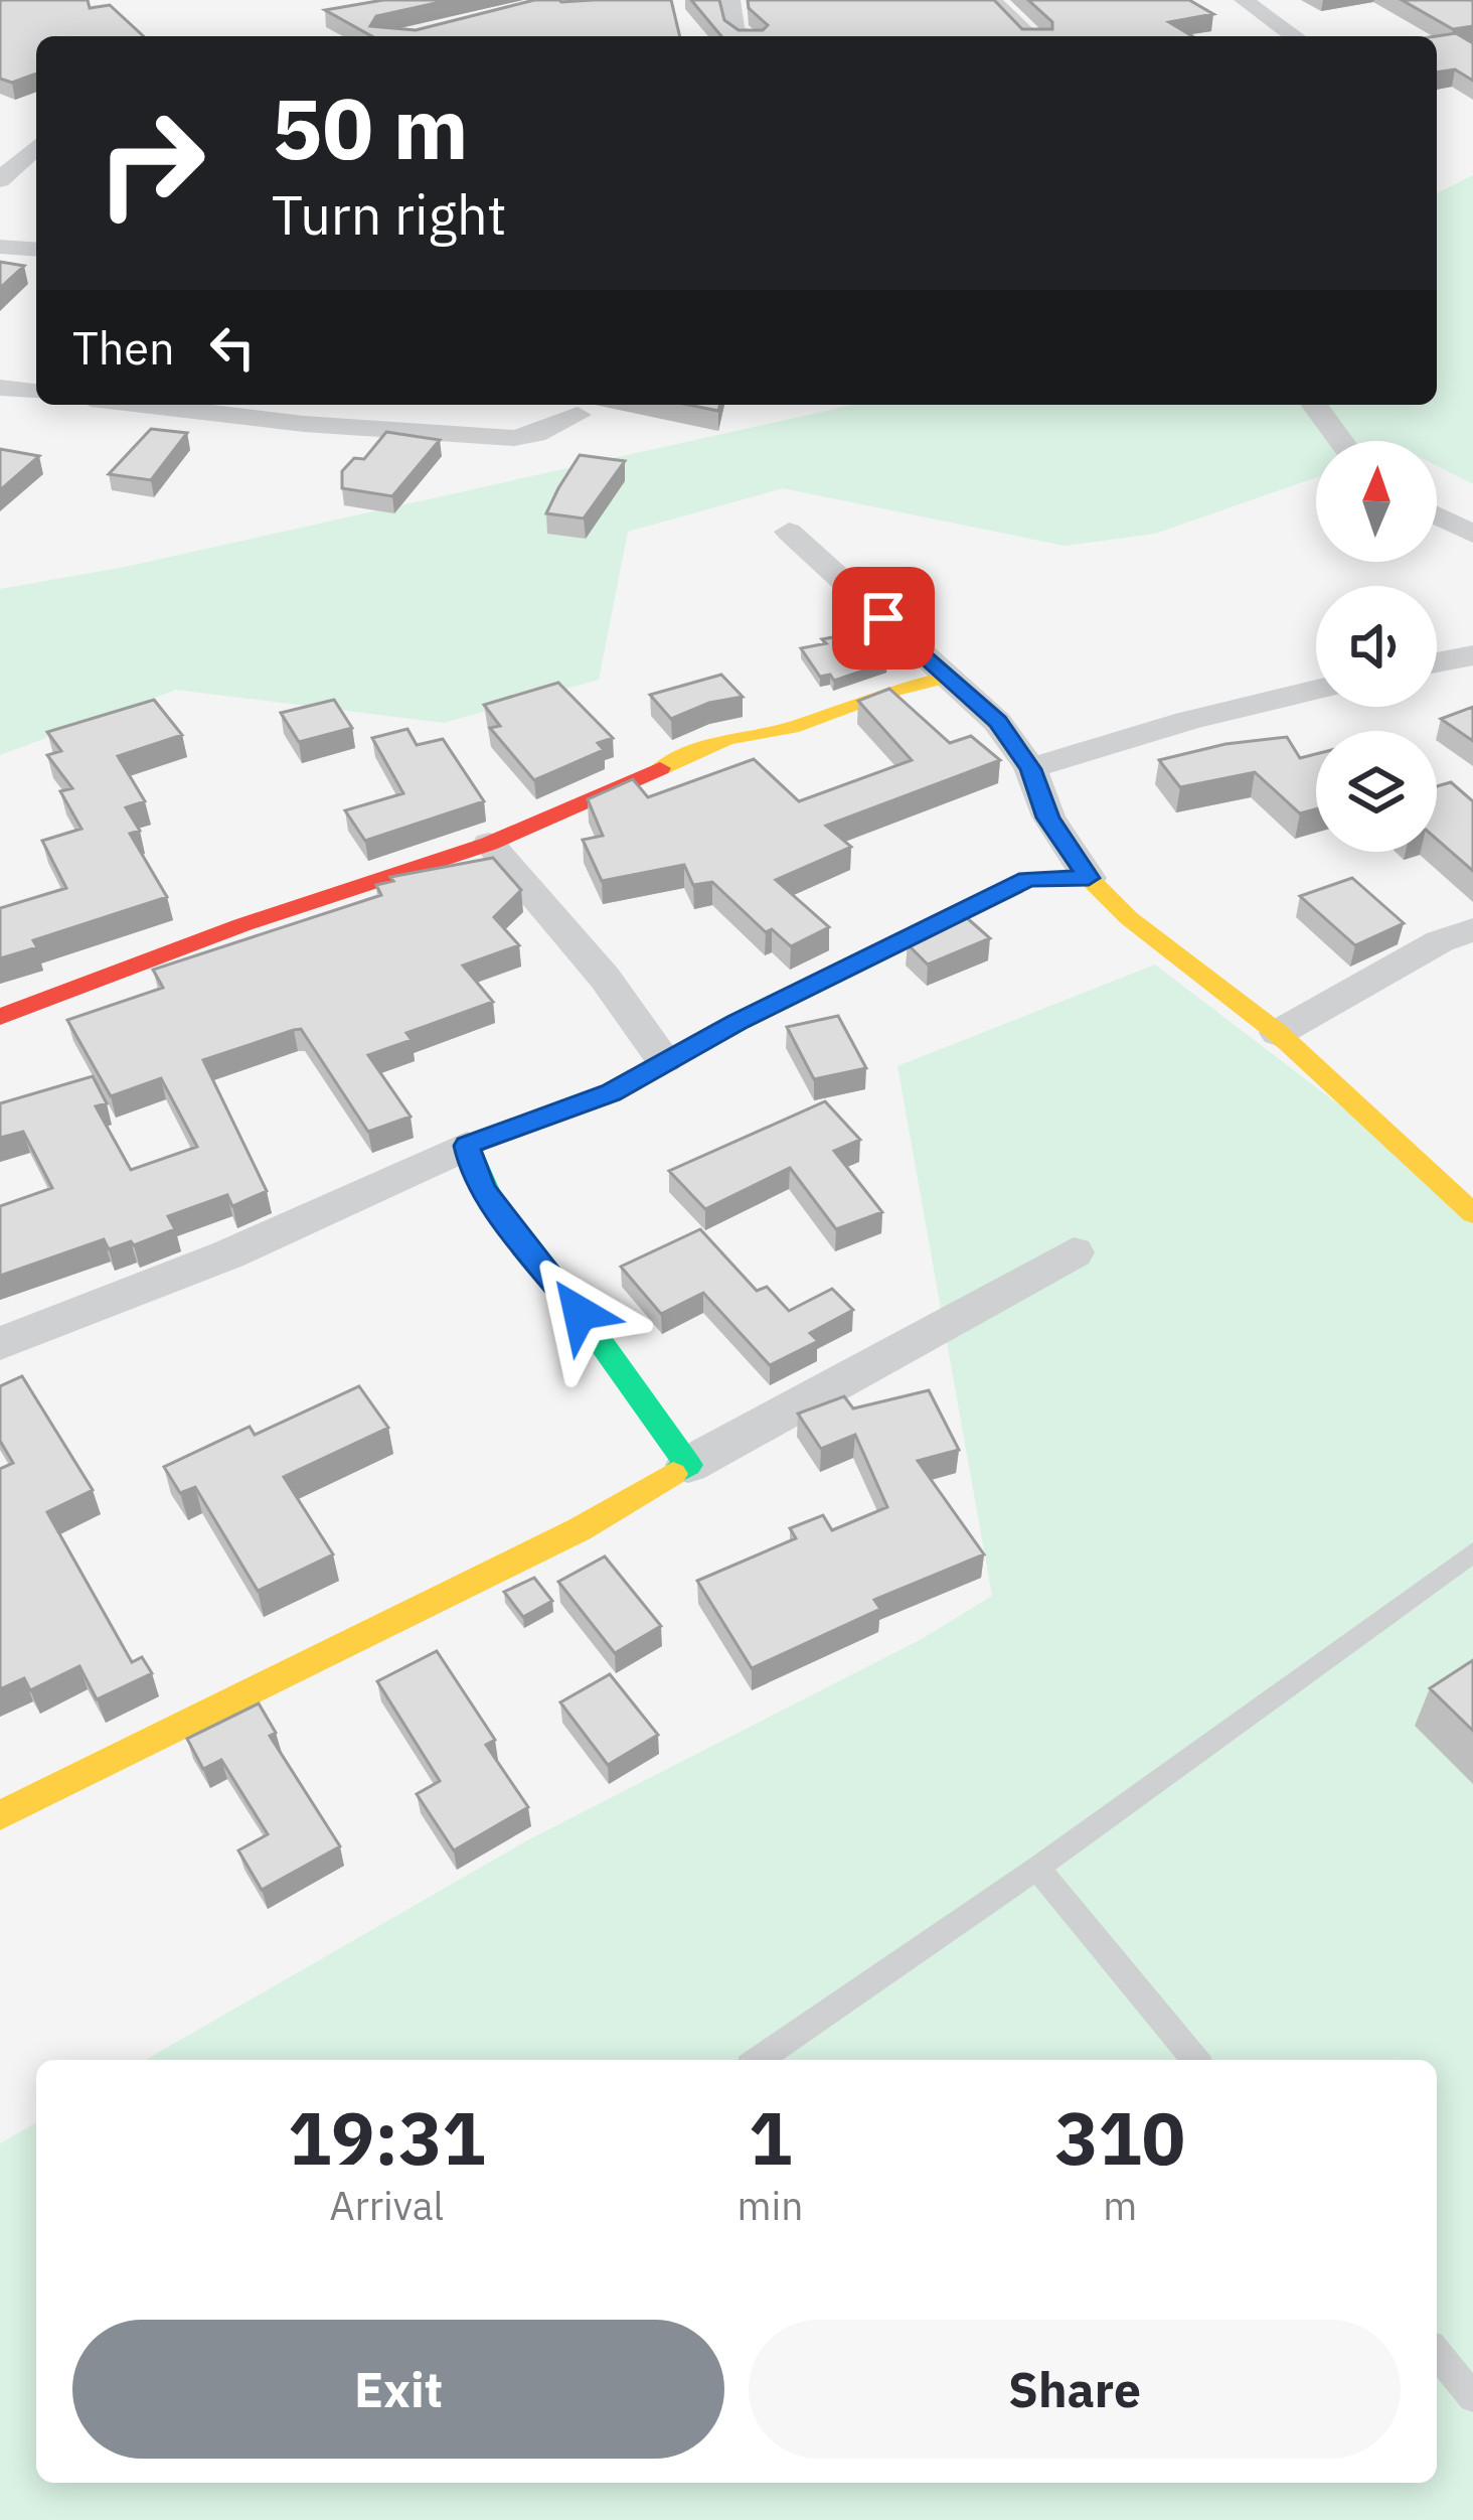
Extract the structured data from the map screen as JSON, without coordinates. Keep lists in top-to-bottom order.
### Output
{
  "north": "top",
  "page": {
    "turn": ["50 m", "Turn right"],
    "then": "Then",
    "eta": [
      "19:31",
      "Arrival",
      "1",
      "min",
      "310",
      "m"
    ],
    "buttons": ["Exit", "Share"]
  }
}
